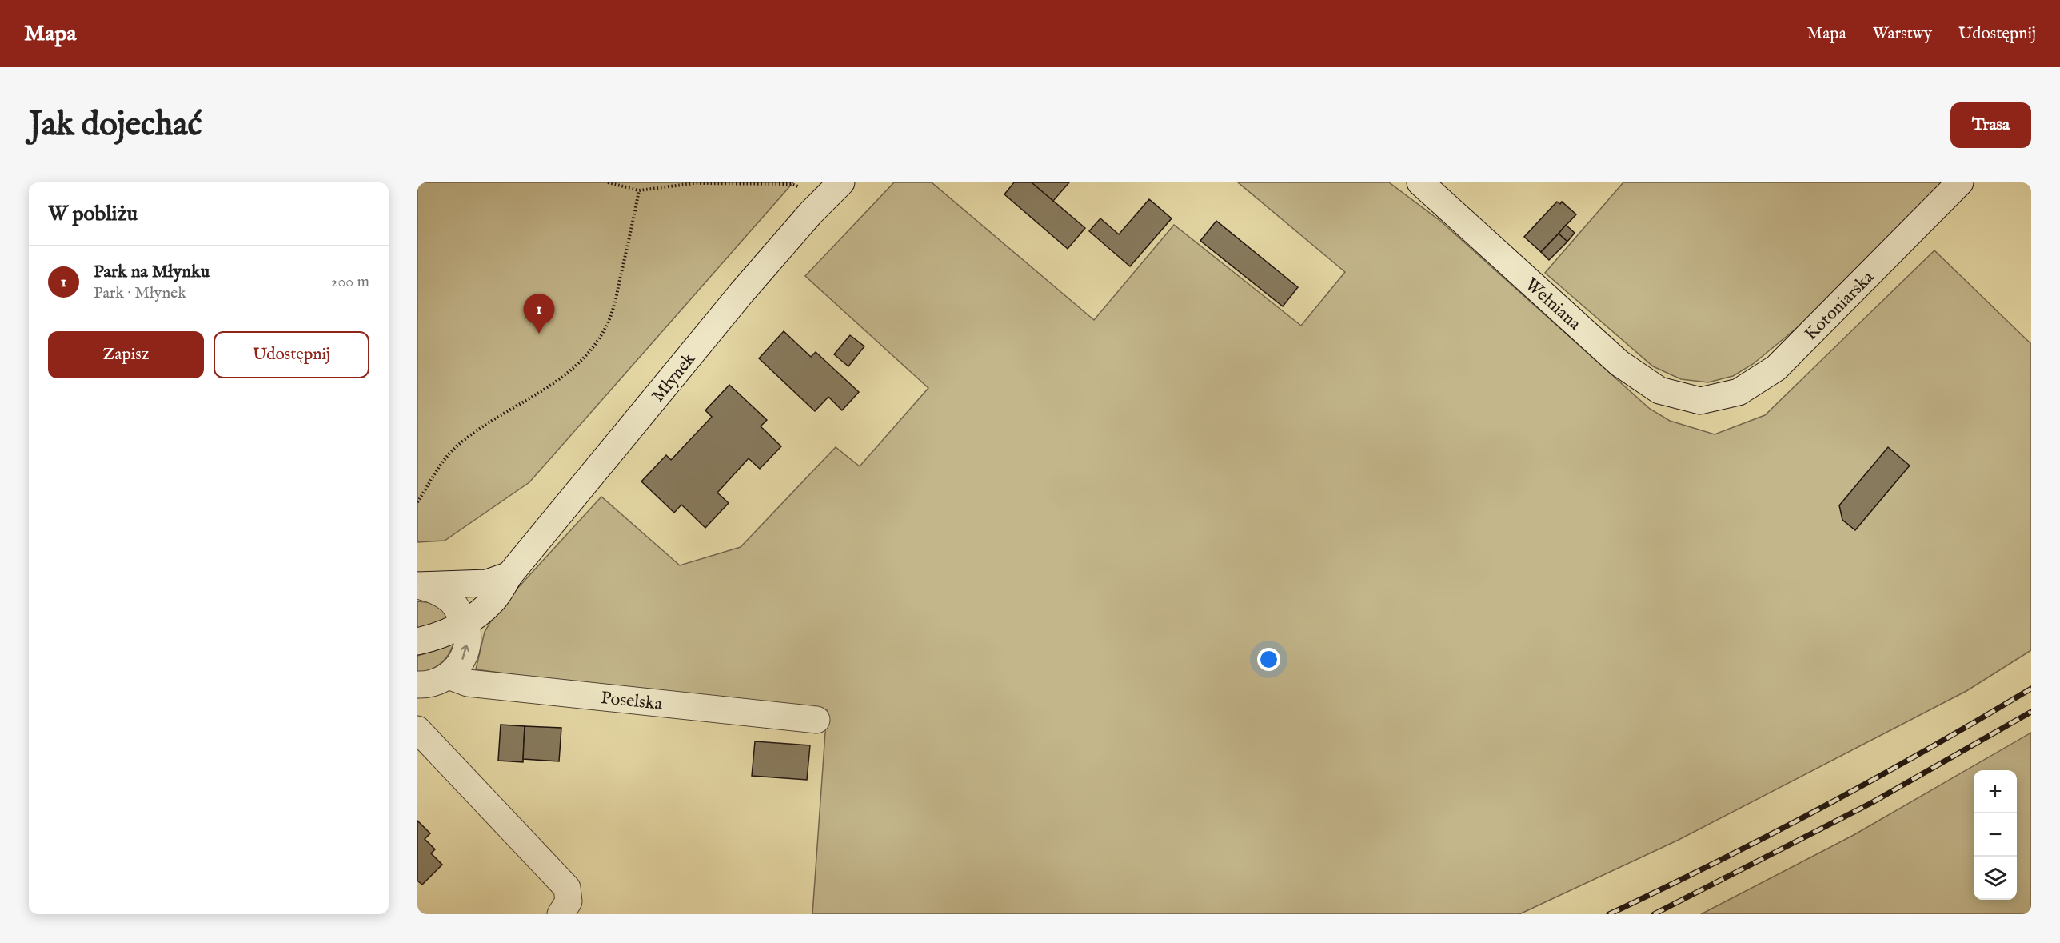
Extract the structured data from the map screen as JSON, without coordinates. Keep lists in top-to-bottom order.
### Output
{
  "streets": {
    "street": [
      "Wełniana",
      "Kotoniarska",
      "Młynek",
      "Poselska"
    ]
  },
  "crossings": [
    ["Wełniana", "Kotoniarska"]
  ],
  "page": {
    "header": "Mapa",
    "nav": ["Mapa", "Warstwy", "Udostępnij"],
    "buttons": [
      "Trasa",
      ["Zapisz", "Udostępnij"]
    ],
    "title": "Jak dojechać",
    "heading": "W pobliżu",
    "list": [
      {
        "mark": "1",
        "name": "Park na Młynku",
        "note": "Park · Młynek",
        "value": "200 m"
      }
    ],
    "pins": "1",
    "map_buttons": ["+", "−"]
  }
}
